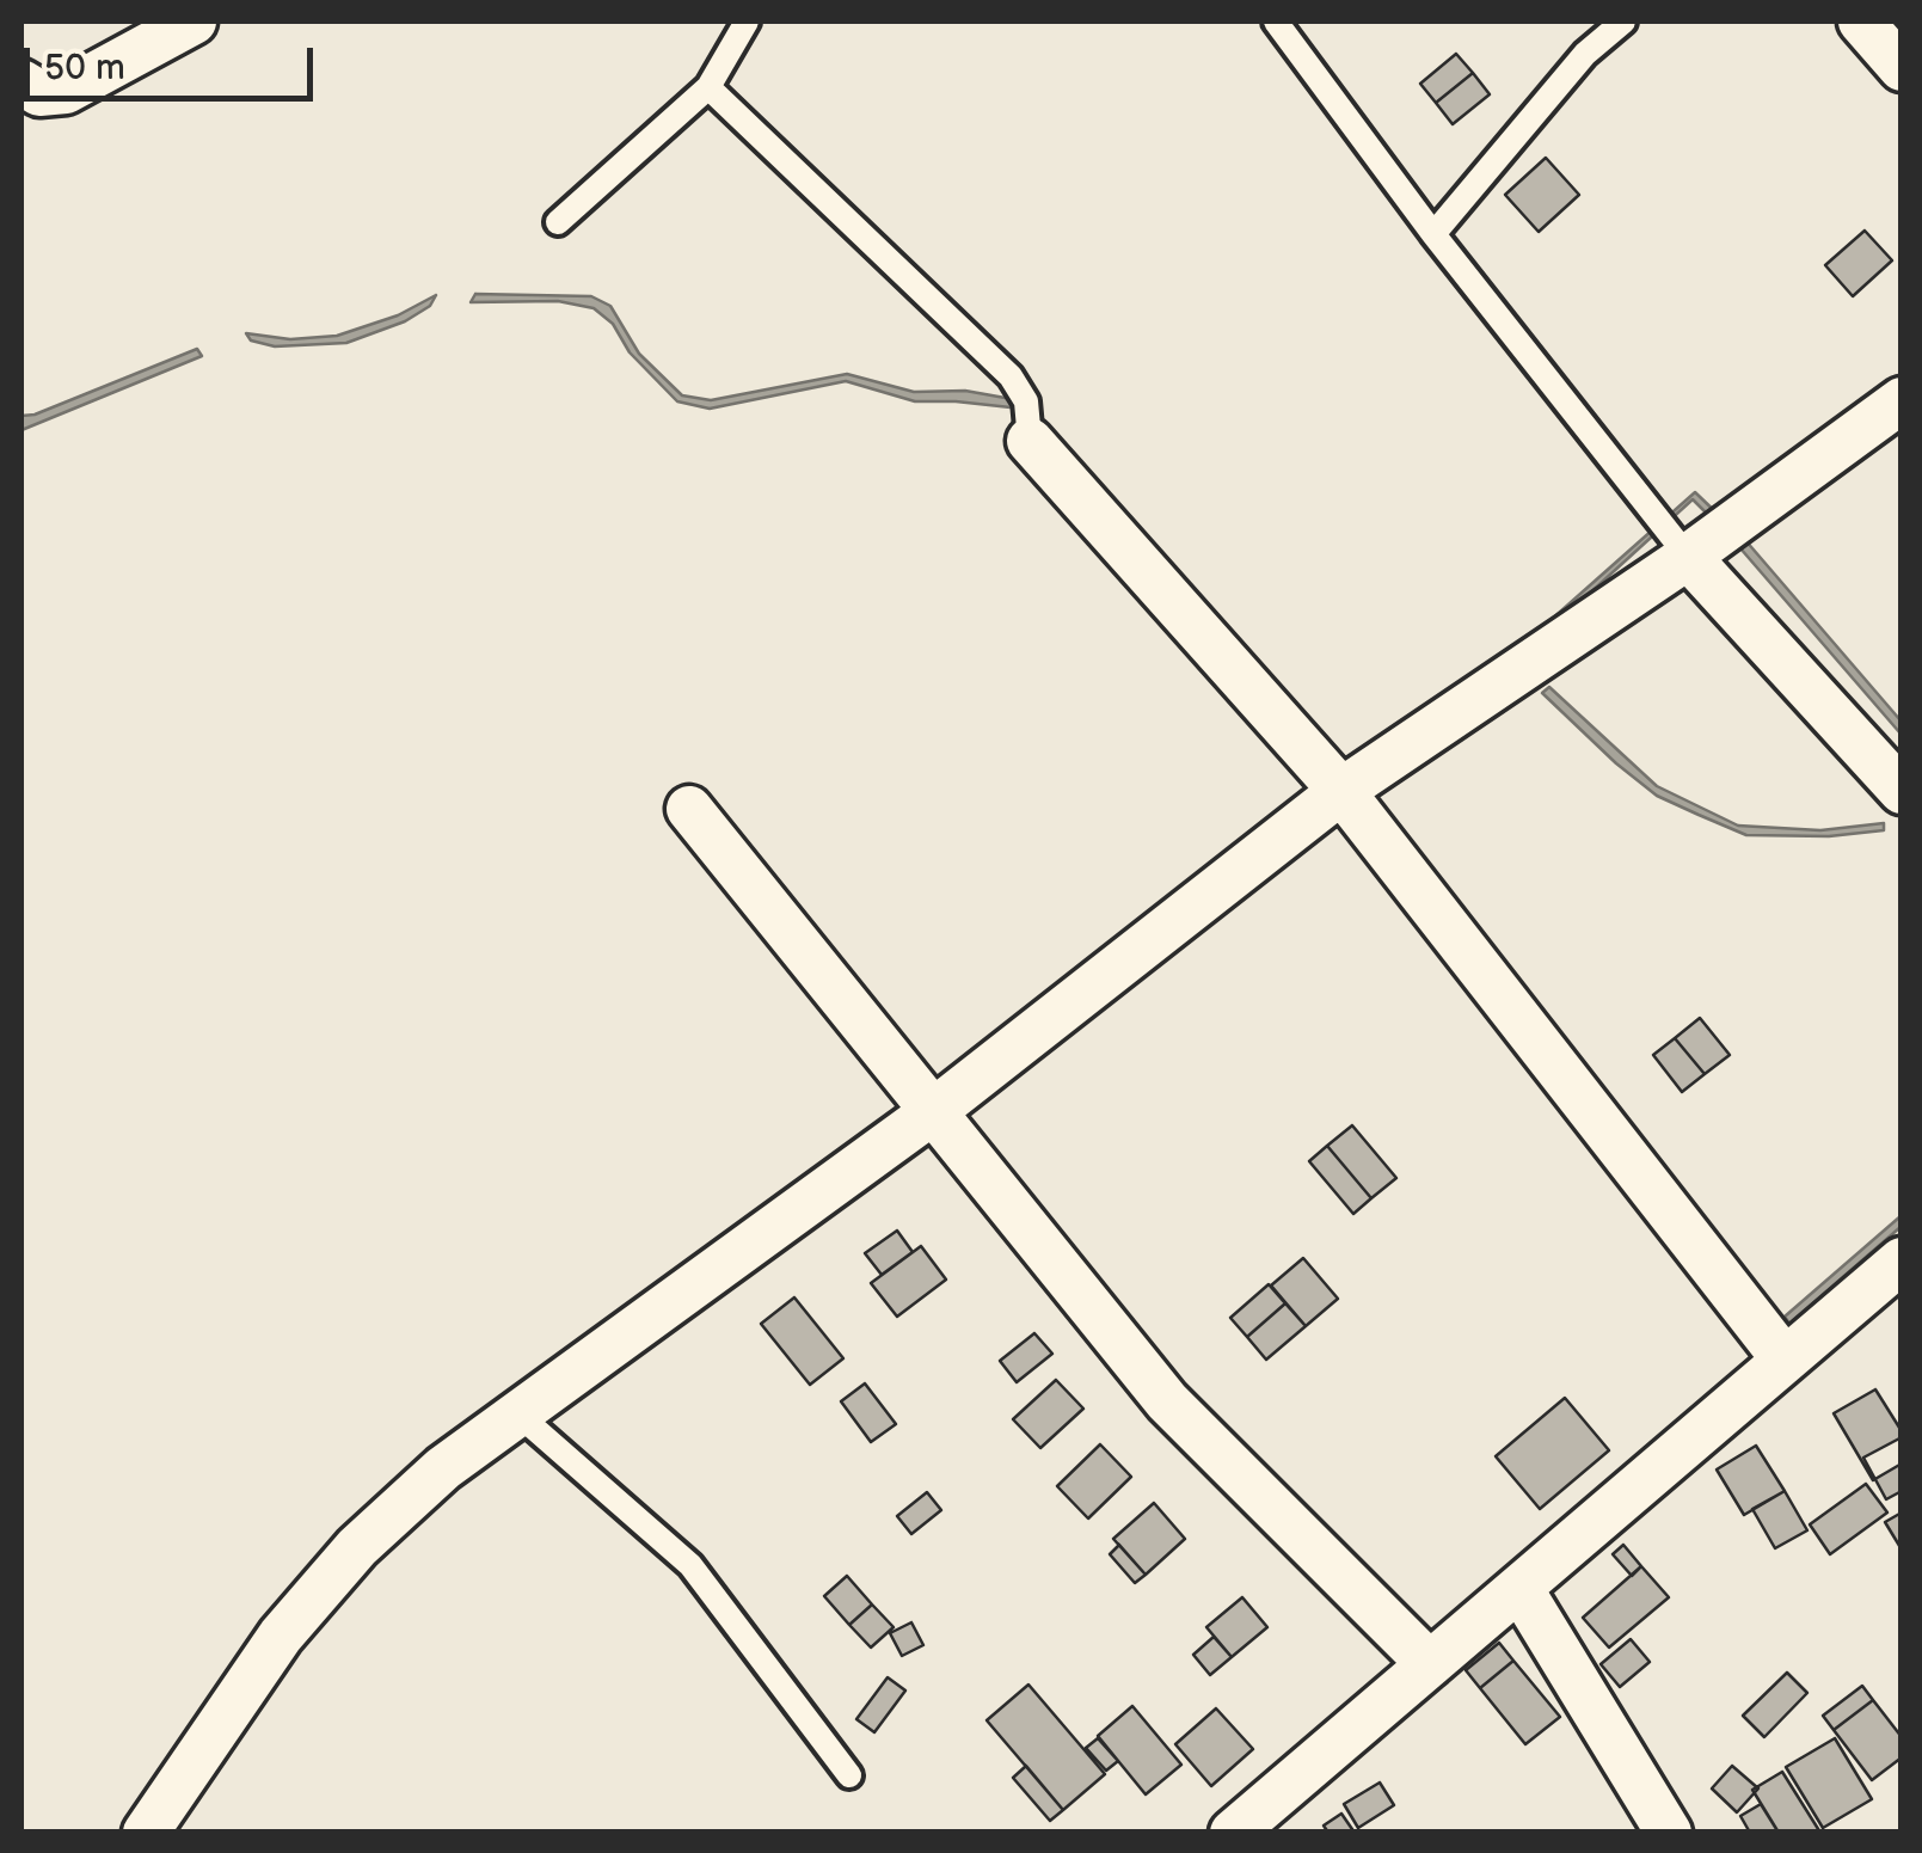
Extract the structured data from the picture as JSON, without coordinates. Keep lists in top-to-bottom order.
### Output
{
  "scale_bar": "50 m"
}
